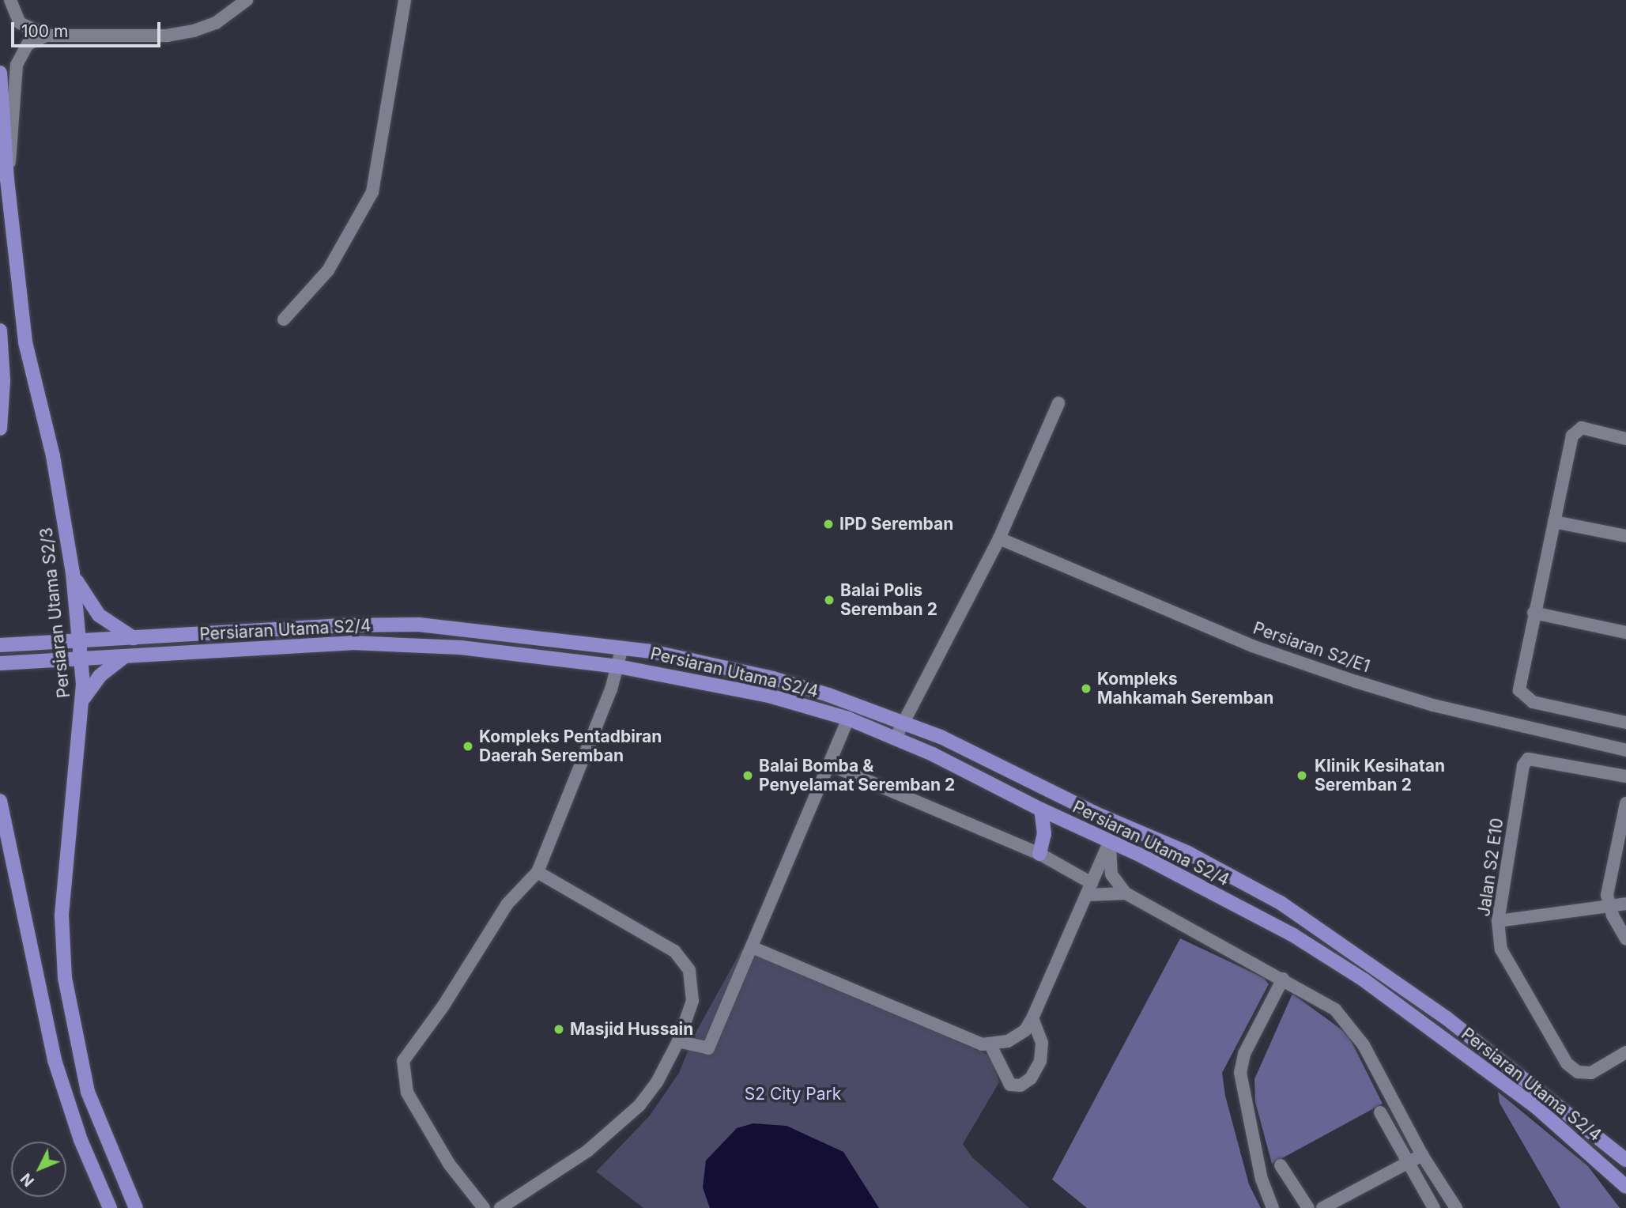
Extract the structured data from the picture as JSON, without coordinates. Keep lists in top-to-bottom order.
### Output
{
  "streets": {
    "main road": ["Persiaran Utama S2/3", "Persiaran Utama S2/4"],
    "street": ["Persiaran S2/E1", "Jalan S2 E10"]
  },
  "crossings": [
    ["Persiaran Utama S2/3", "Persiaran Utama S2/4"]
  ],
  "parks": ["S2 City Park"],
  "places": [
    "IPD Seremban",
    "Balai Polis Seremban 2",
    "Kompleks Mahkamah Seremban",
    "Kompleks Pentadbiran Daerah Seremban",
    "Balai Bomba & Penyelamat Seremban 2",
    "Klinik Kesihatan Seremban 2",
    "Masjid Hussain"
  ],
  "scale_bar": "100 m",
  "north": "bottom left"
}
